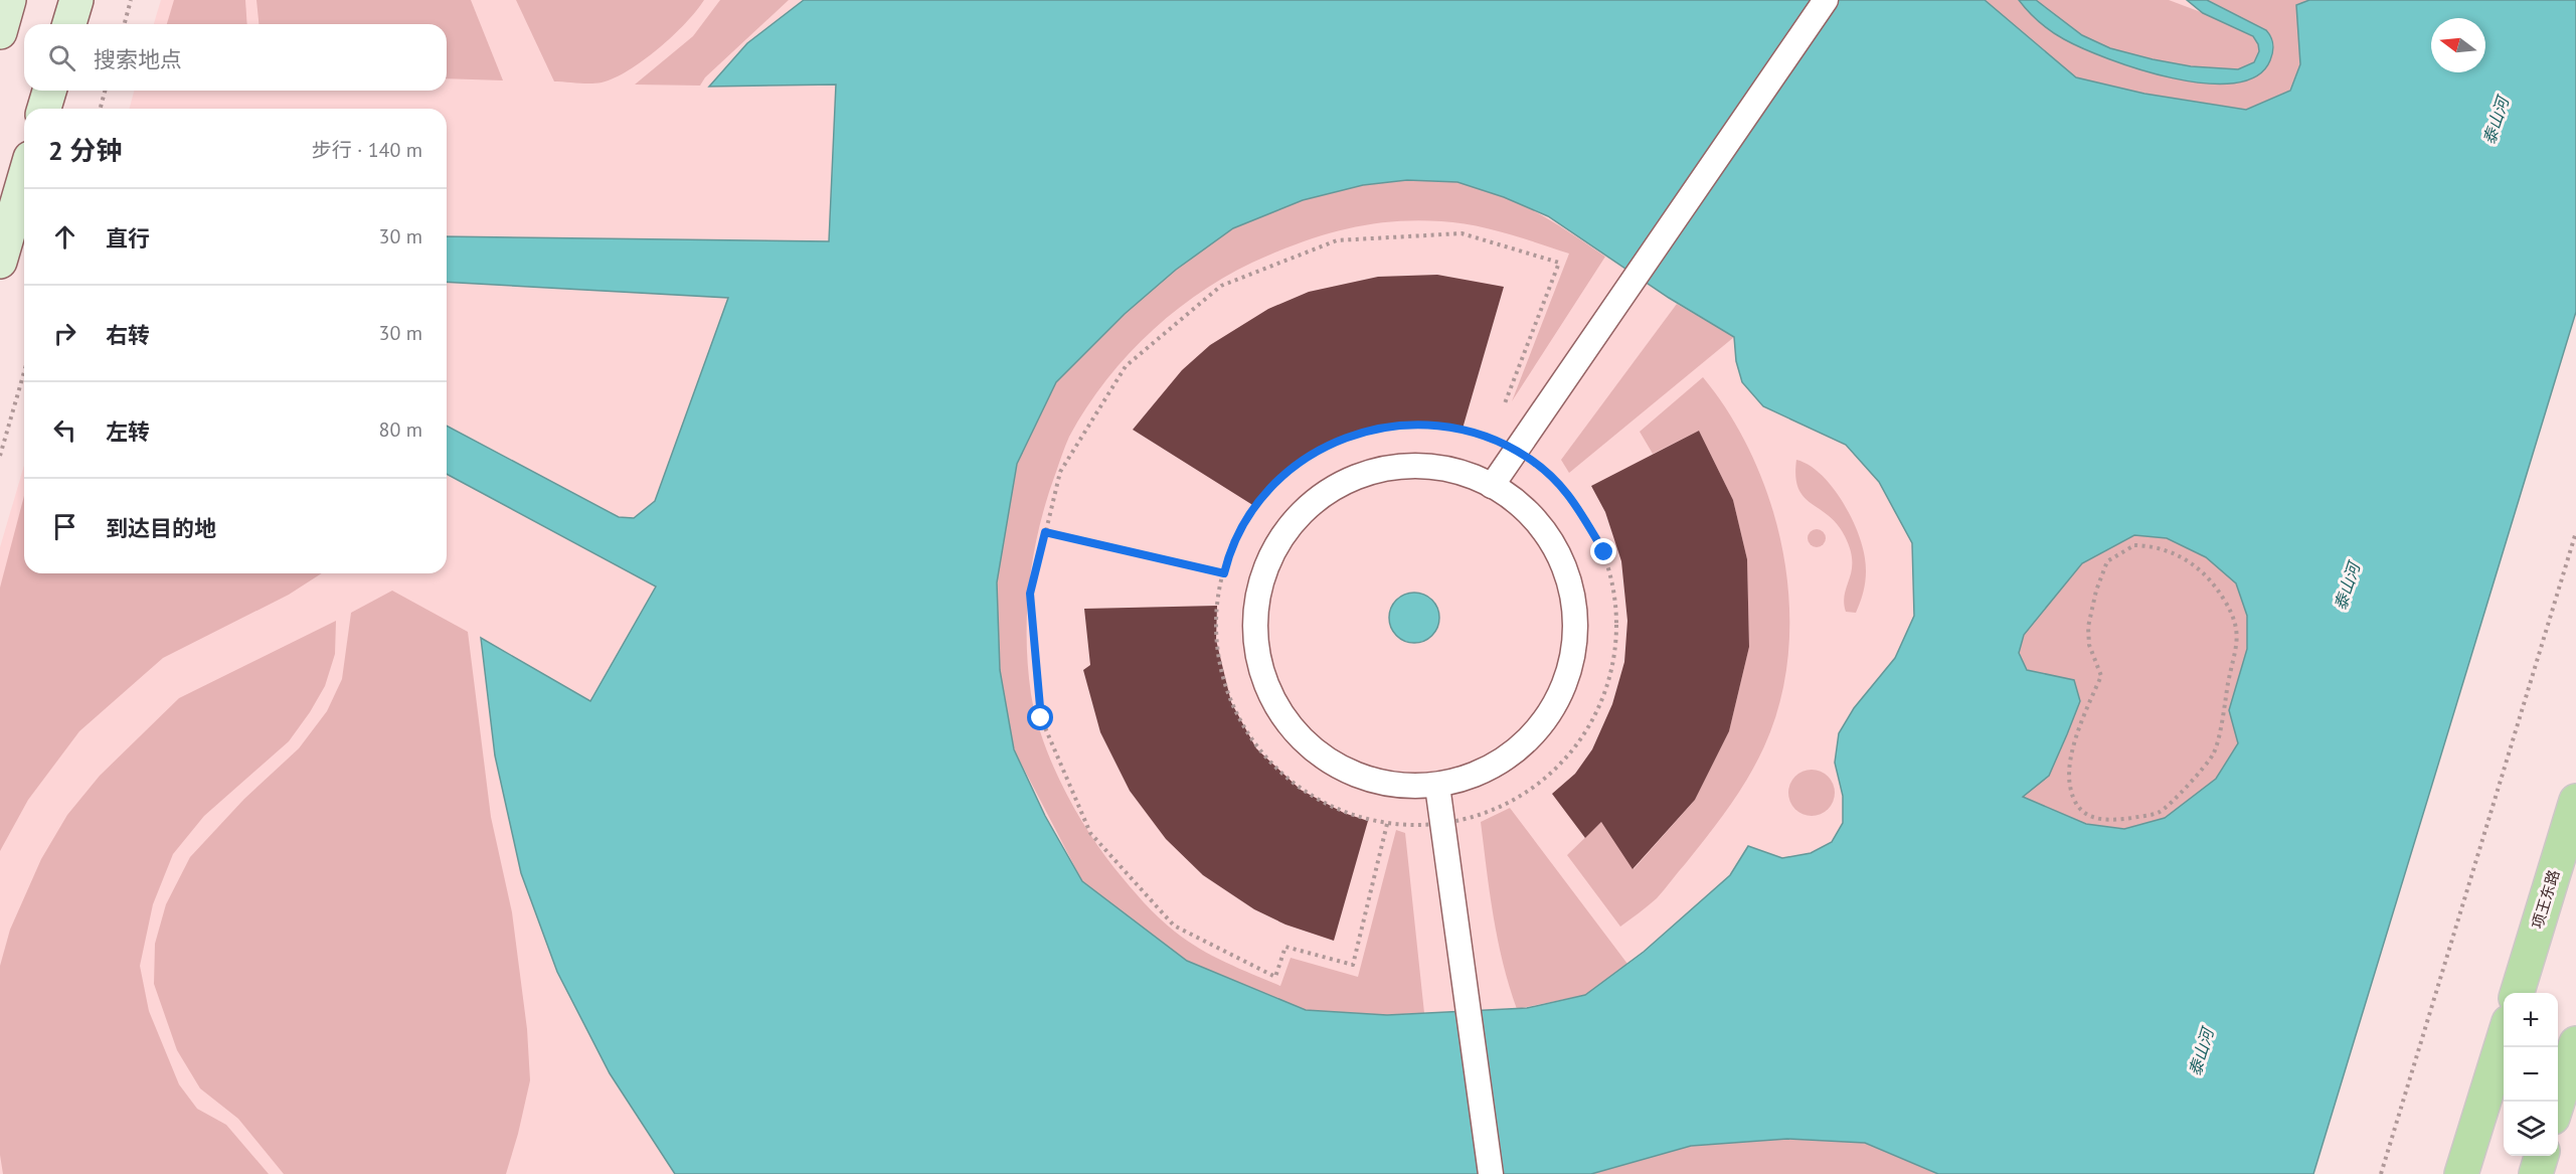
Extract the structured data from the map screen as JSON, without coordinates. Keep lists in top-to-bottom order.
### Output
{
  "streets": {
    "main road": ["项王东路"]
  },
  "water": ["泰山河"],
  "north": "left",
  "page": {
    "search": "搜索地点",
    "heading": ["2 分钟", "步行 · 140 m"],
    "list": [
      ["直行", "30 m"],
      ["右转", "30 m"],
      ["左转", "80 m"],
      "到达目的地"
    ],
    "map_buttons": ["+", "−"]
  }
}
